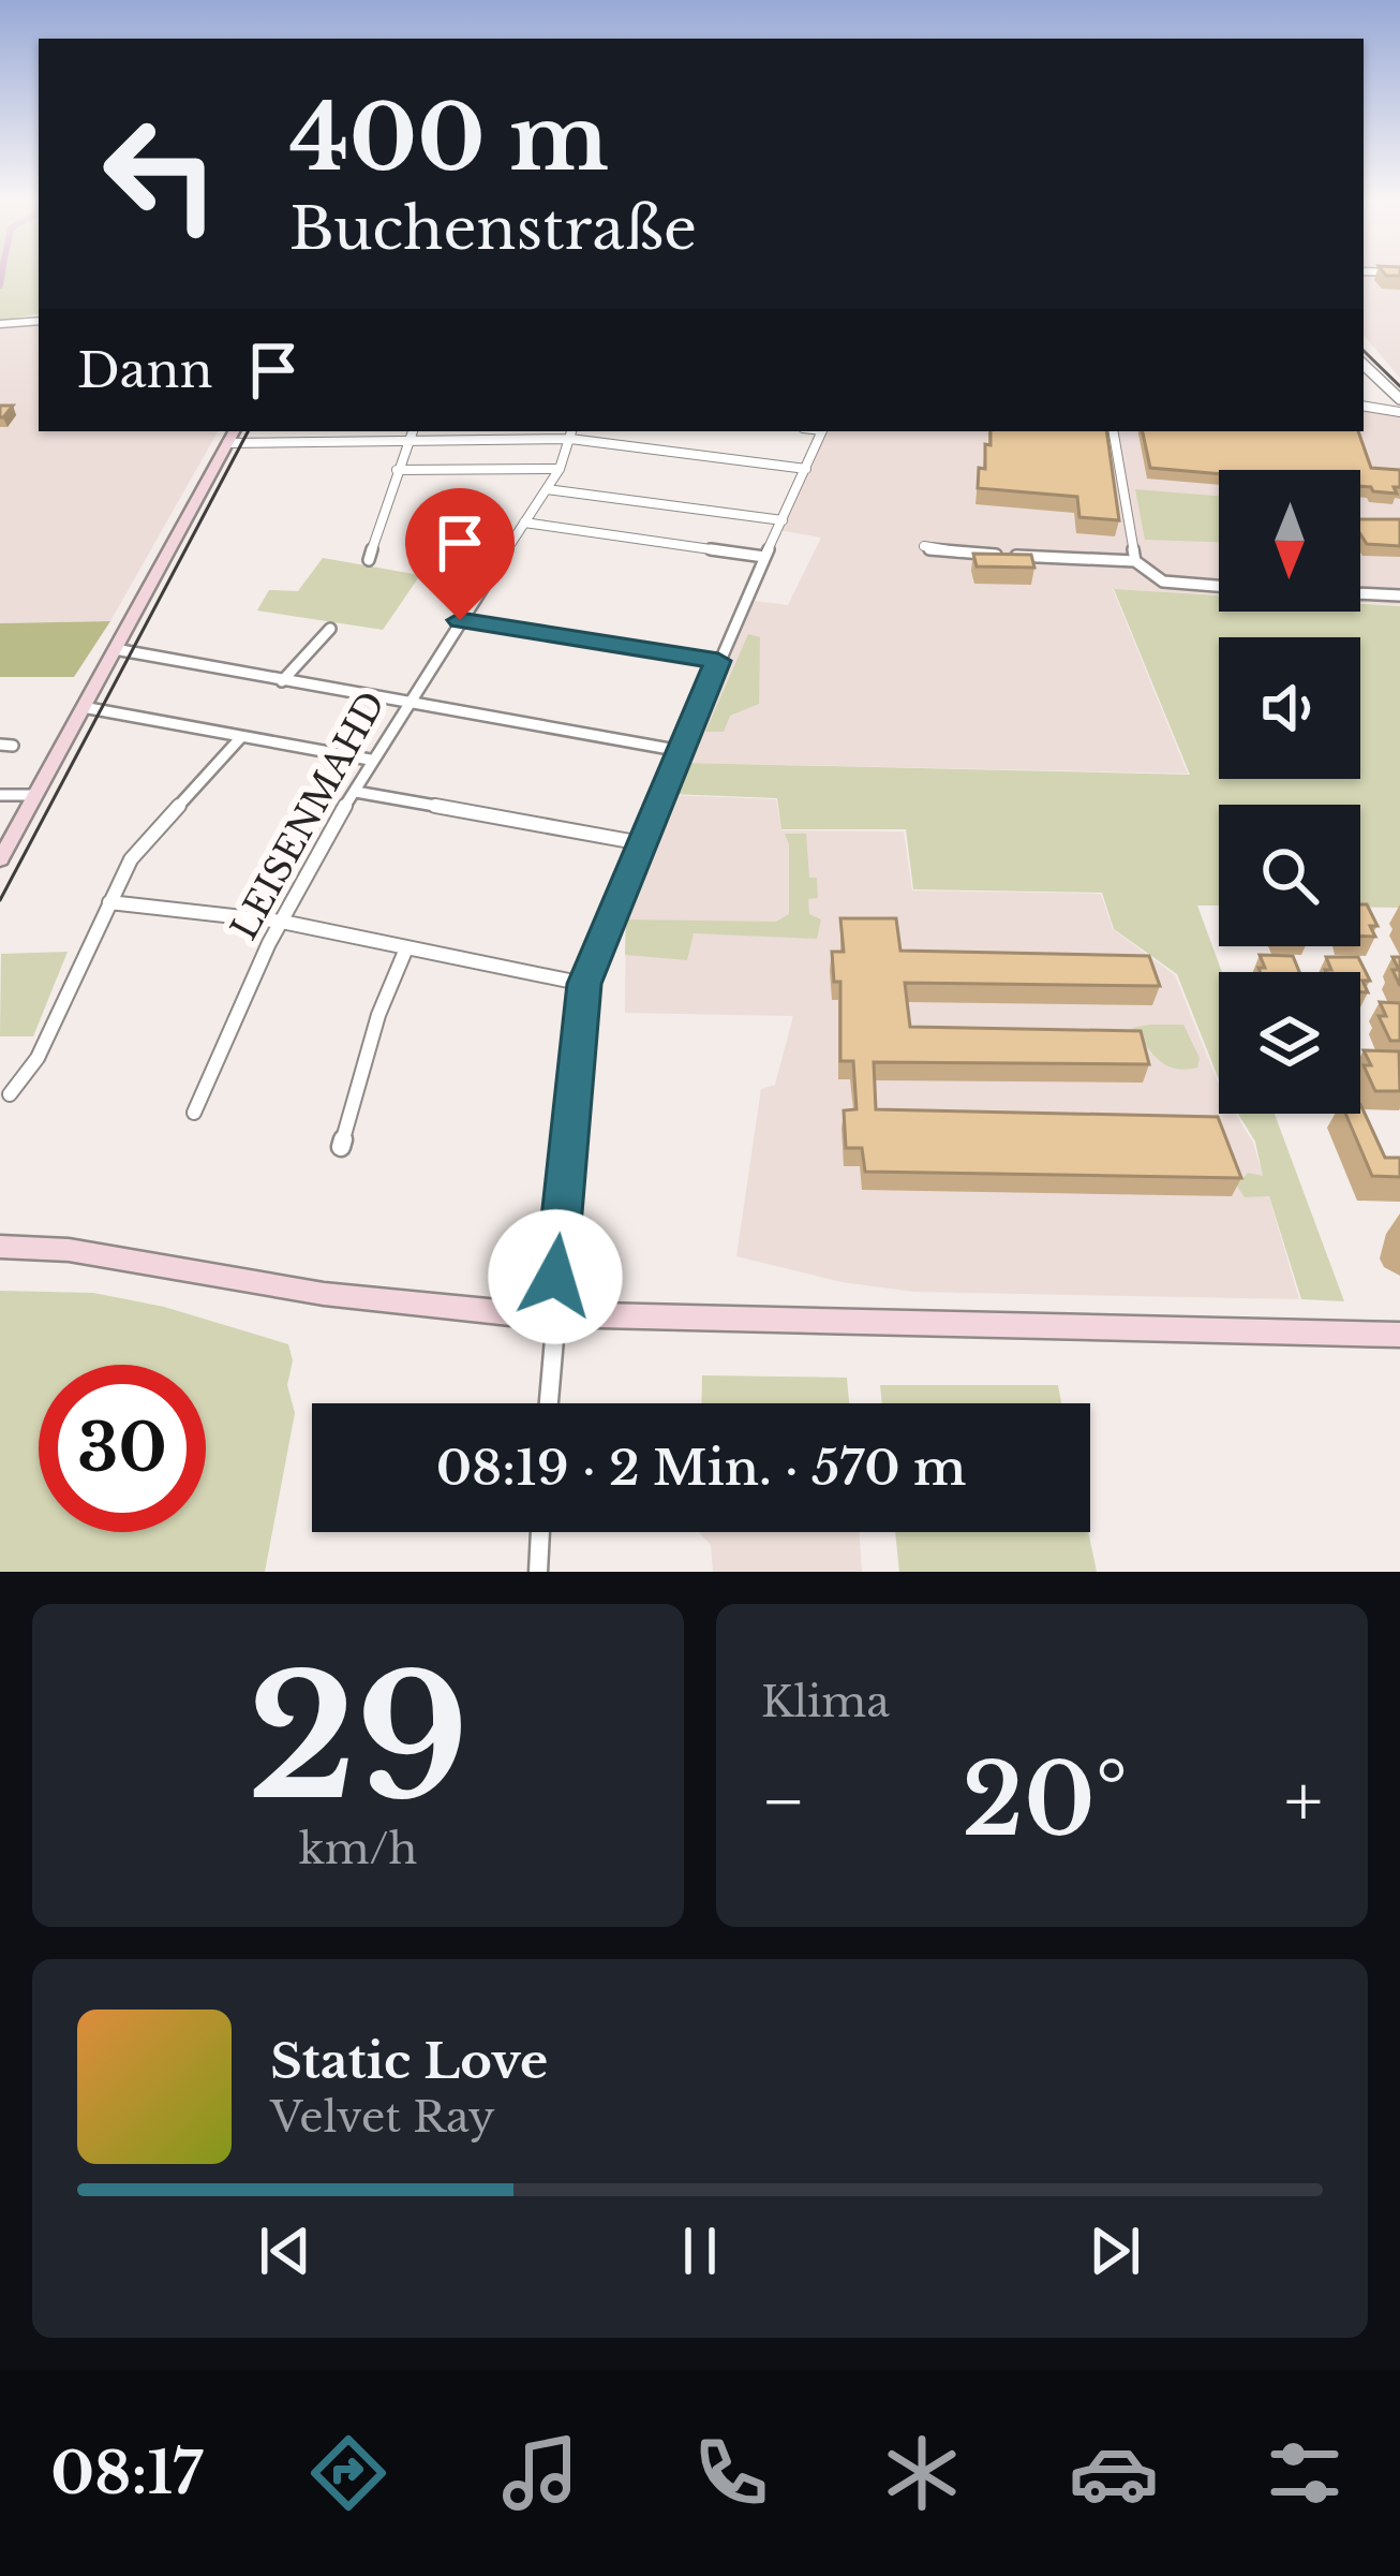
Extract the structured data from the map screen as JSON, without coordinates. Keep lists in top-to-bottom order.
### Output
{
  "streets": {
    "street": ["LEISENMAHD"]
  },
  "north": "bottom",
  "page": {
    "turn": ["400 m", "Buchenstraße"],
    "then": "Dann",
    "limit": "30",
    "trip": "08:19 · 2 Min. · 570 m",
    "tile": [
      ["29", "km/h"],
      "Klima"
    ],
    "heat": ["−", "20°", "+"],
    "song": ["Static Love", "Velvet Ray"],
    "tabs": "08:17"
  }
}
